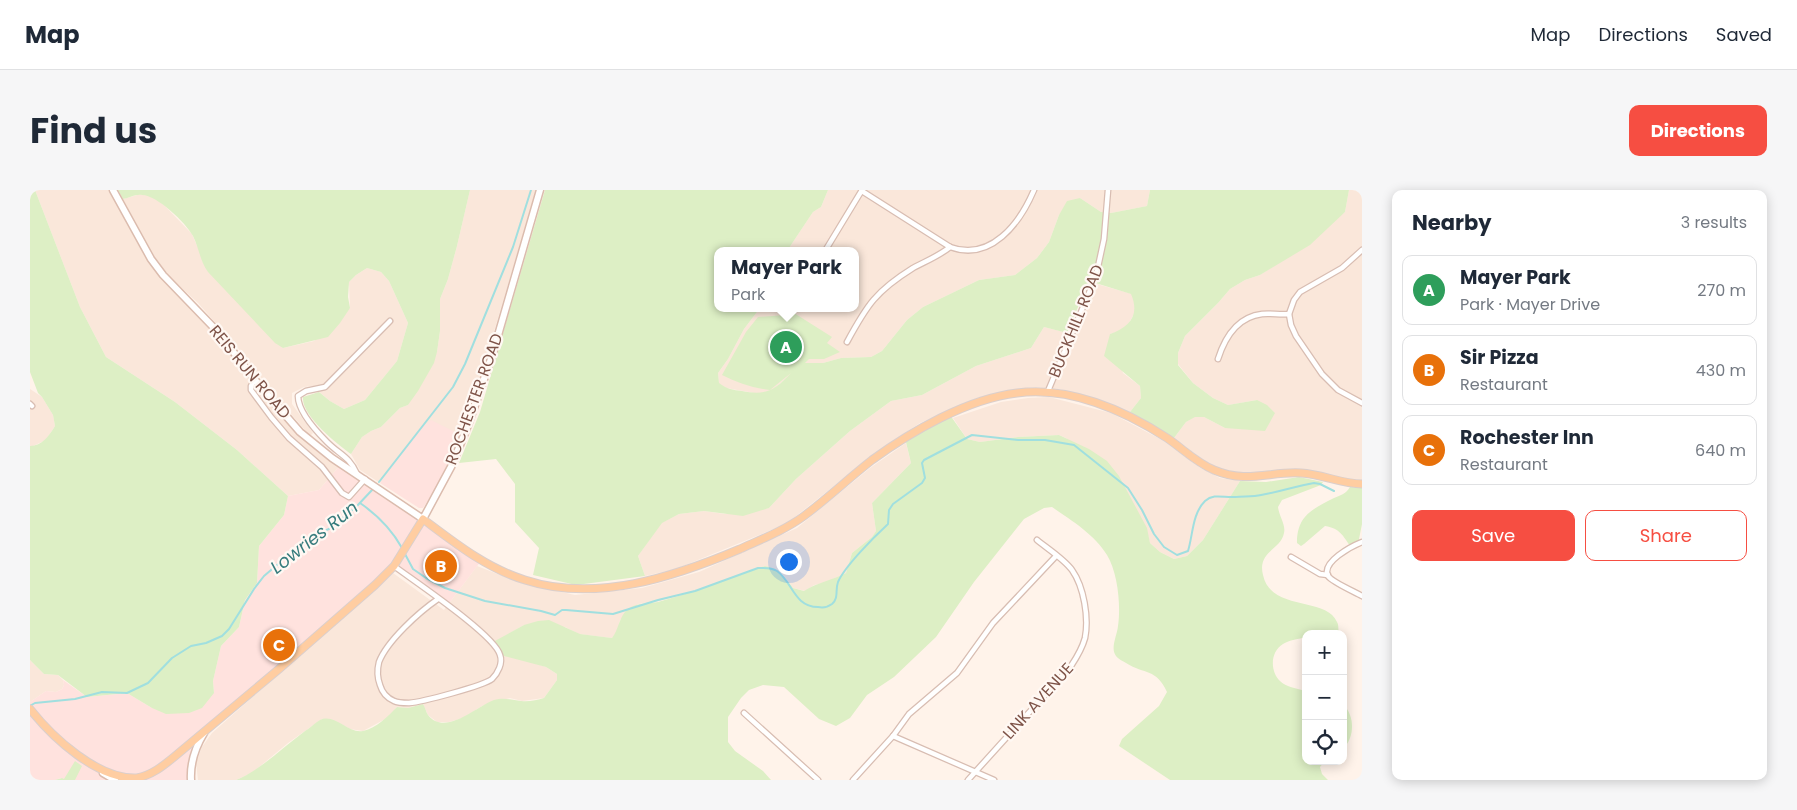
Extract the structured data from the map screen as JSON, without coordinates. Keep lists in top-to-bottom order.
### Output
{
  "streets": {
    "main road": ["ROCHESTER ROAD"],
    "street": ["BUCKHILL ROAD", "REIS RUN ROAD", "LINK AVENUE"]
  },
  "crossings": [
    ["REIS RUN ROAD", "ROCHESTER ROAD"]
  ],
  "water": ["Lowries Run"],
  "page": {
    "header": "Map",
    "nav": ["Map", "Directions", "Saved"],
    "title": "Find us",
    "buttons": [
      "Directions",
      ["Save", "Share"]
    ],
    "heading": ["Nearby", "3 results"],
    "popup": ["Mayer Park", "Park"],
    "list": [
      {
        "mark": "A",
        "name": "Mayer Park",
        "note": "Park · Mayer Drive",
        "value": "270 m"
      },
      {
        "mark": "B",
        "name": "Sir Pizza",
        "note": "Restaurant",
        "value": "430 m"
      },
      {
        "mark": "C",
        "name": "Rochester Inn",
        "note": "Restaurant",
        "value": "640 m"
      }
    ],
    "pins": ["A", "B", "C"],
    "map_buttons": ["+", "−"]
  }
}
